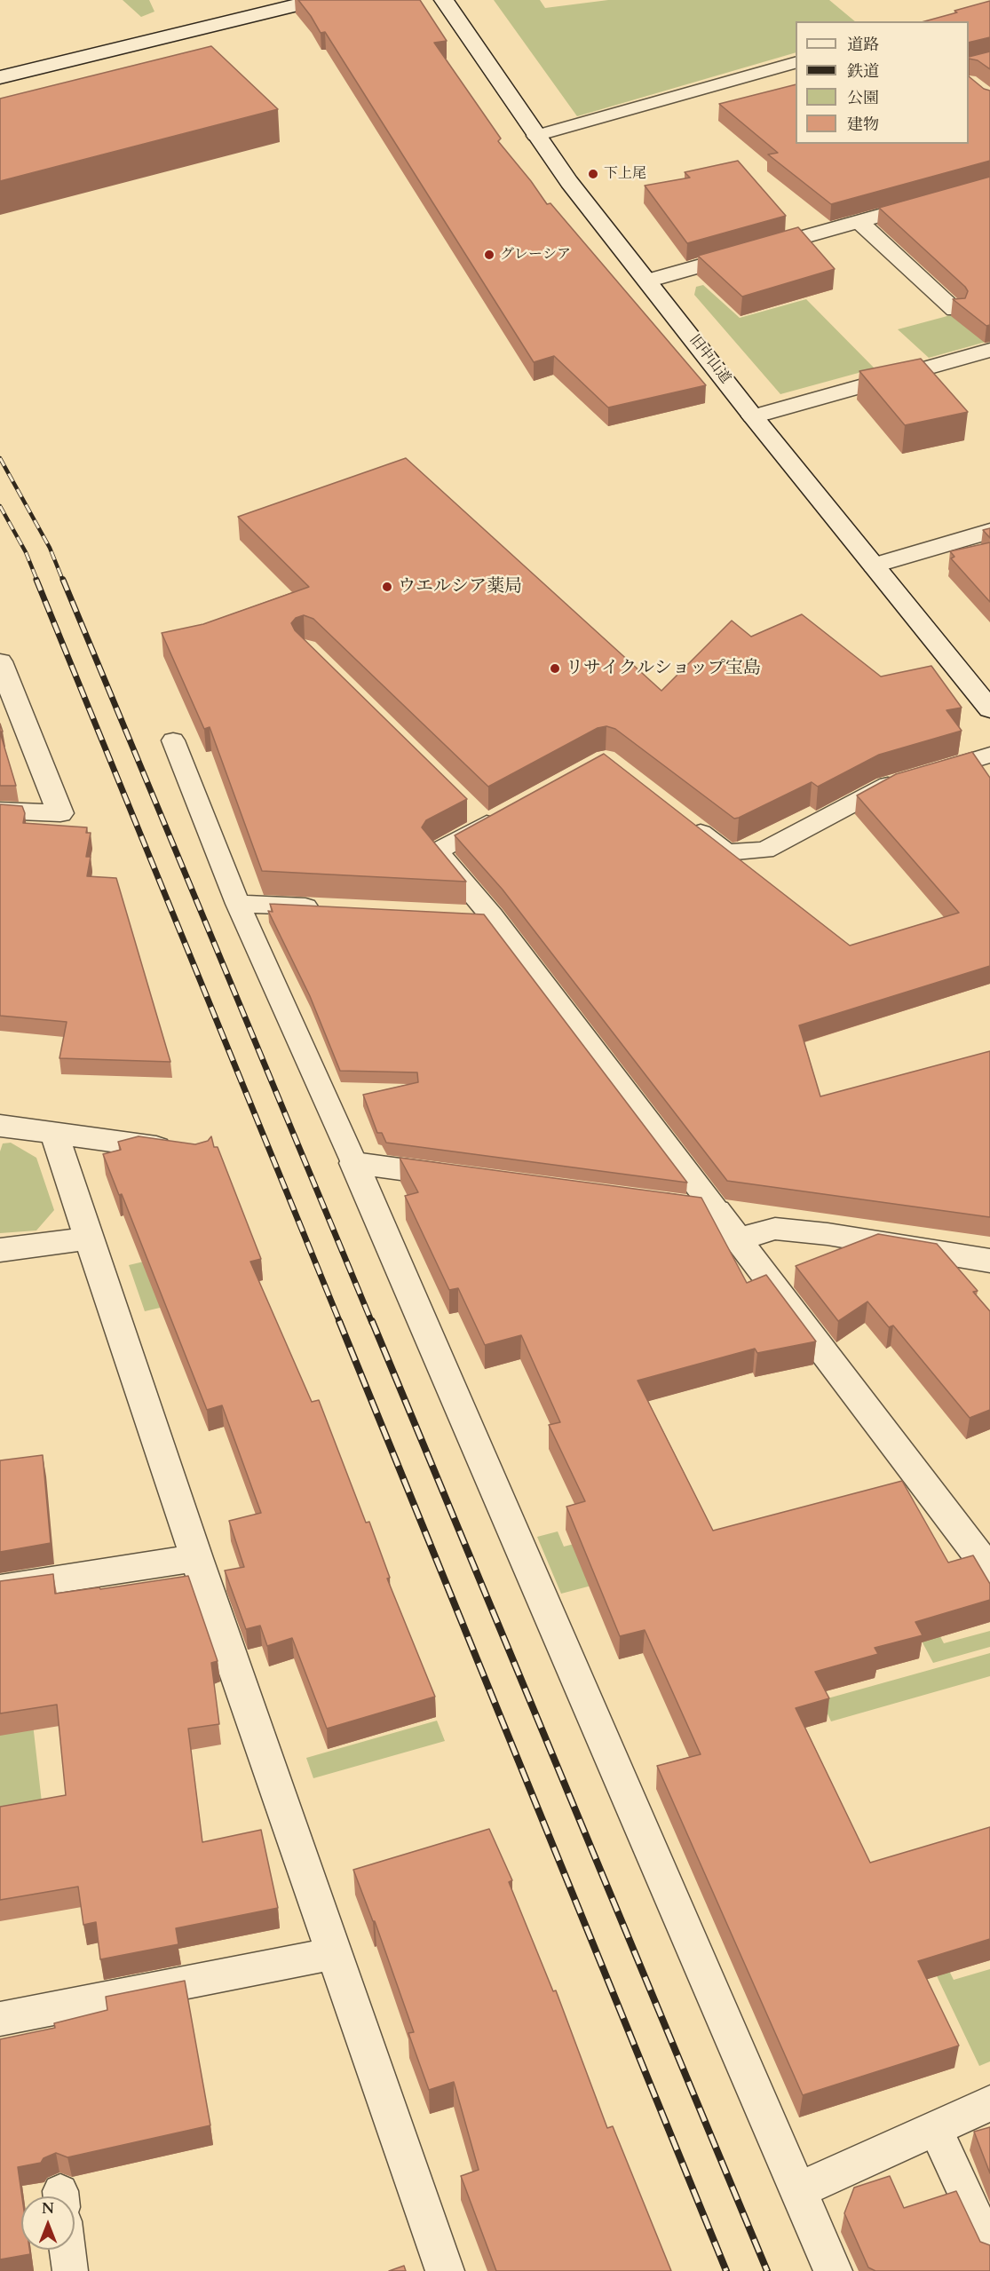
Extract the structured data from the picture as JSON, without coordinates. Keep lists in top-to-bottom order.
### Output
{
  "streets": {
    "street": ["旧中山道"]
  },
  "places": [
    "下上尾",
    "グレーシア",
    "ウエルシア薬局",
    "リサイクルショップ宝島"
  ],
  "legend": [
    "道路",
    "鉄道",
    "公園",
    "建物"
  ],
  "north": "top"
}
